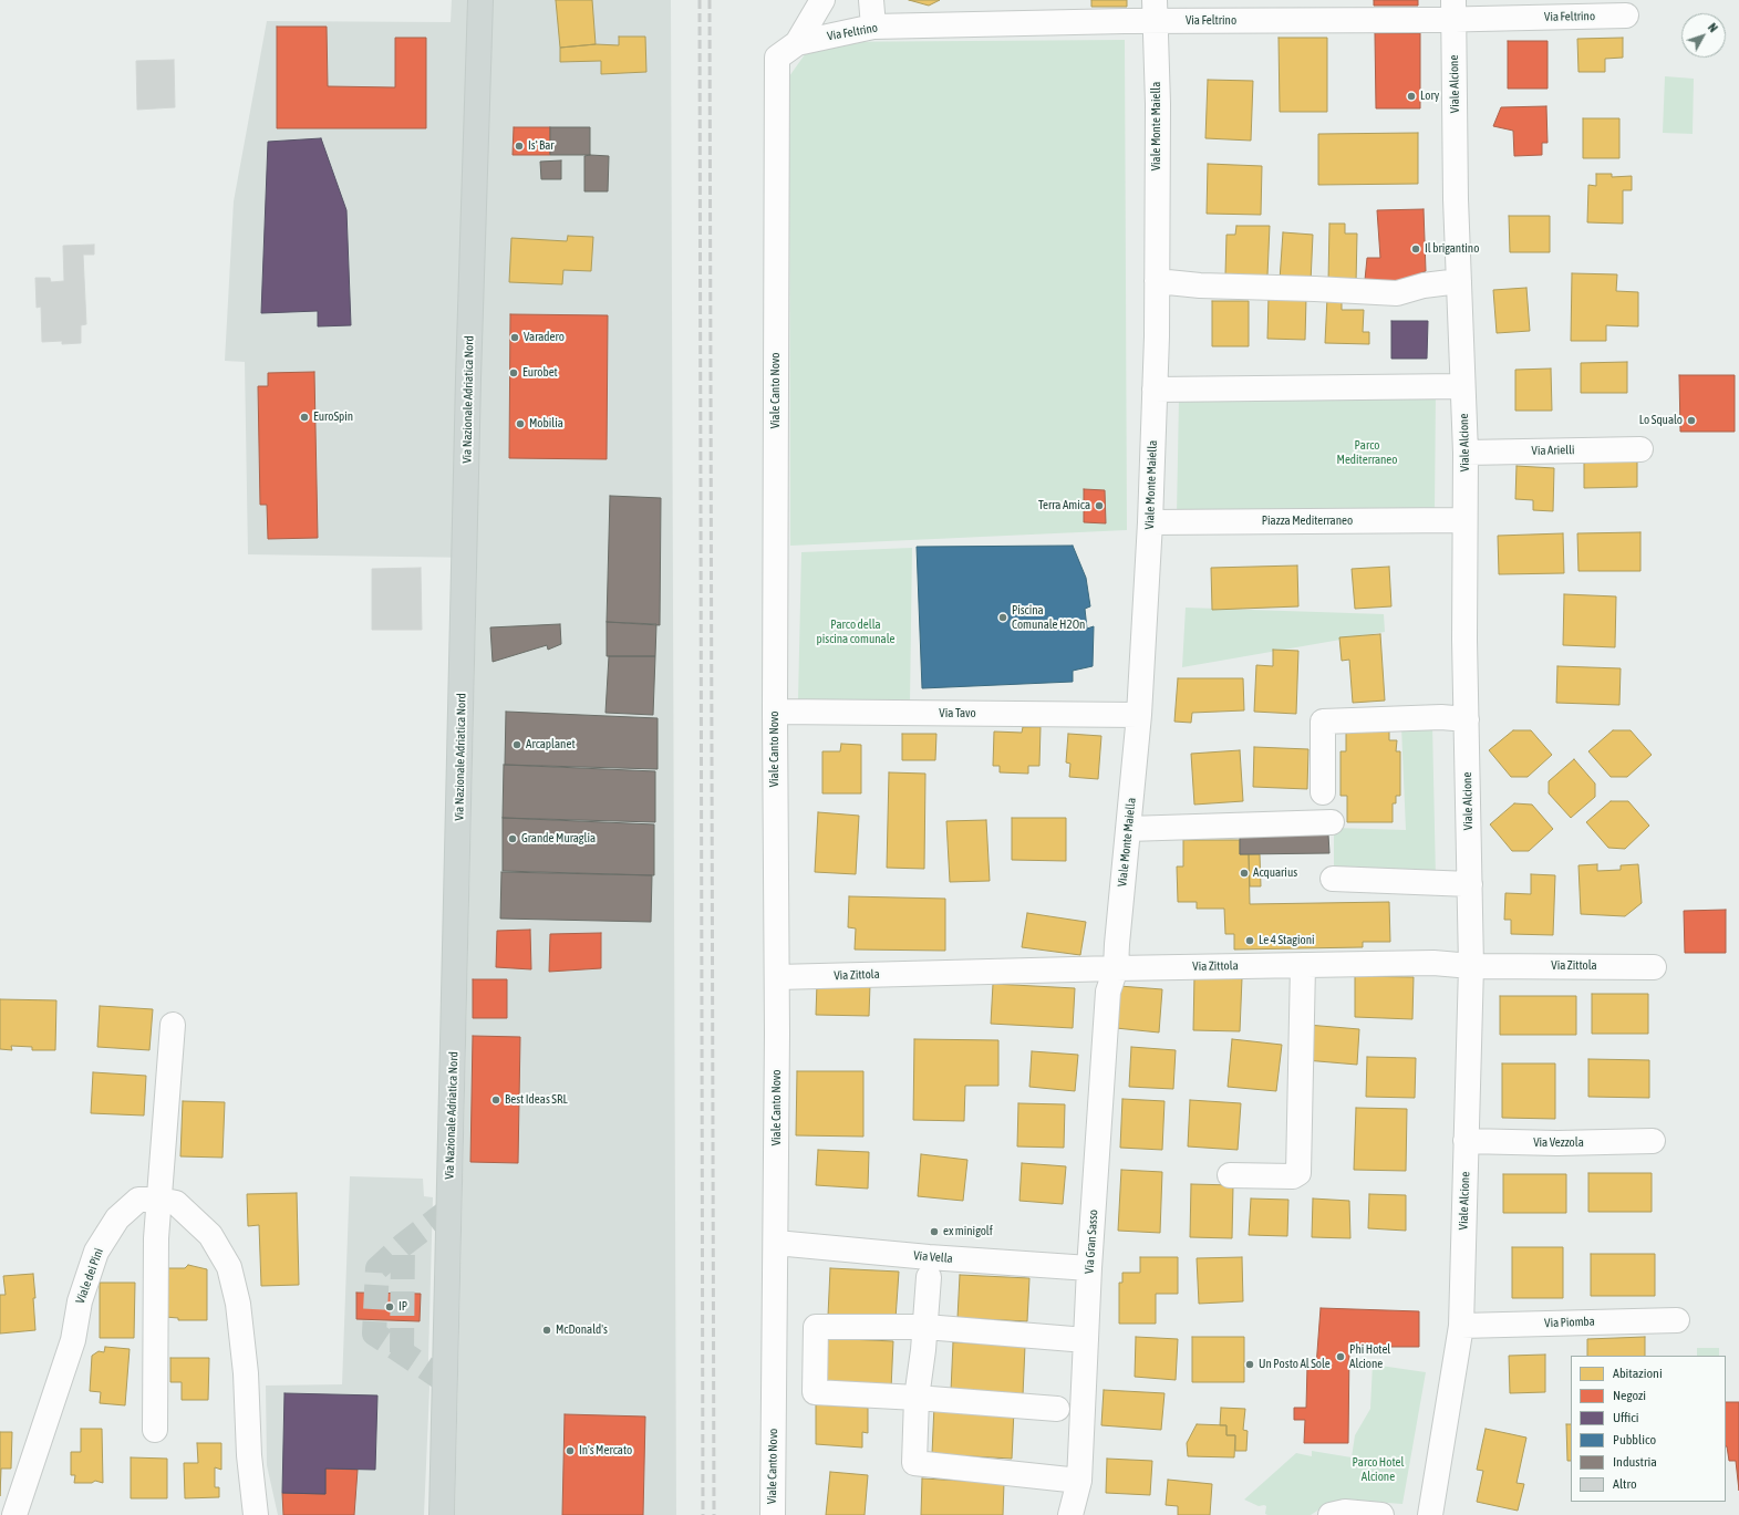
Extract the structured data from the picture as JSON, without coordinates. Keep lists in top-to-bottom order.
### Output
{
  "streets": {
    "main road": ["Via Nazionale Adriatica Nord"],
    "street": [
      "Via Feltrino",
      "Viale Alcione",
      "Viale Monte Maiella",
      "Viale Canto Novo",
      "Via Arielli",
      "Piazza Mediterraneo",
      "Via Tavo",
      "Via Zittola",
      "Via Vezzola",
      "Via Gran Sasso",
      "Via Vella",
      "Viale dei Pini",
      "Via Piomba"
    ]
  },
  "crossings": [
    ["Via Feltrino", "Viale Alcione"],
    ["Via Feltrino", "Viale Monte Maiella"],
    ["Via Feltrino", "Viale Canto Novo"],
    ["Viale Alcione", "Via Arielli"],
    ["Viale Alcione", "Piazza Mediterraneo"],
    ["Viale Alcione", "Via Zittola"],
    ["Viale Alcione", "Via Vezzola"],
    ["Viale Alcione", "Via Piomba"],
    ["Viale Monte Maiella", "Piazza Mediterraneo"],
    ["Viale Monte Maiella", "Via Tavo"],
    ["Viale Monte Maiella", "Via Zittola"],
    ["Viale Monte Maiella", "Via Gran Sasso"],
    ["Viale Canto Novo", "Via Tavo"],
    ["Viale Canto Novo", "Via Zittola"],
    ["Viale Canto Novo", "Via Vella"],
    ["Via Zittola", "Via Gran Sasso"],
    ["Via Gran Sasso", "Via Vella"]
  ],
  "parks": ["Parco Mediterraneo", "Parco della piscina comunale", "Parco Hotel Alcione"],
  "places": [
    "Lory",
    "Is' Bar",
    "Il brigantino",
    "Varadero",
    "Eurobet",
    "EuroSpin",
    "Lo Squalo",
    "Mobilia",
    "Terra Amica",
    "Piscina Comunale H2On",
    "Arcaplanet",
    "Grande Muraglia",
    "Acquarius",
    "Le 4 Stagioni",
    "Best Ideas SRL",
    "ex minigolf",
    "IP",
    "McDonald's",
    "Phi Hotel Alcione",
    "Un Posto Al Sole",
    "In's Mercato"
  ],
  "legend": [
    "Abitazioni",
    "Negozi",
    "Uffici",
    "Pubblico",
    "Industria",
    "Altro"
  ],
  "north": "top right"
}
